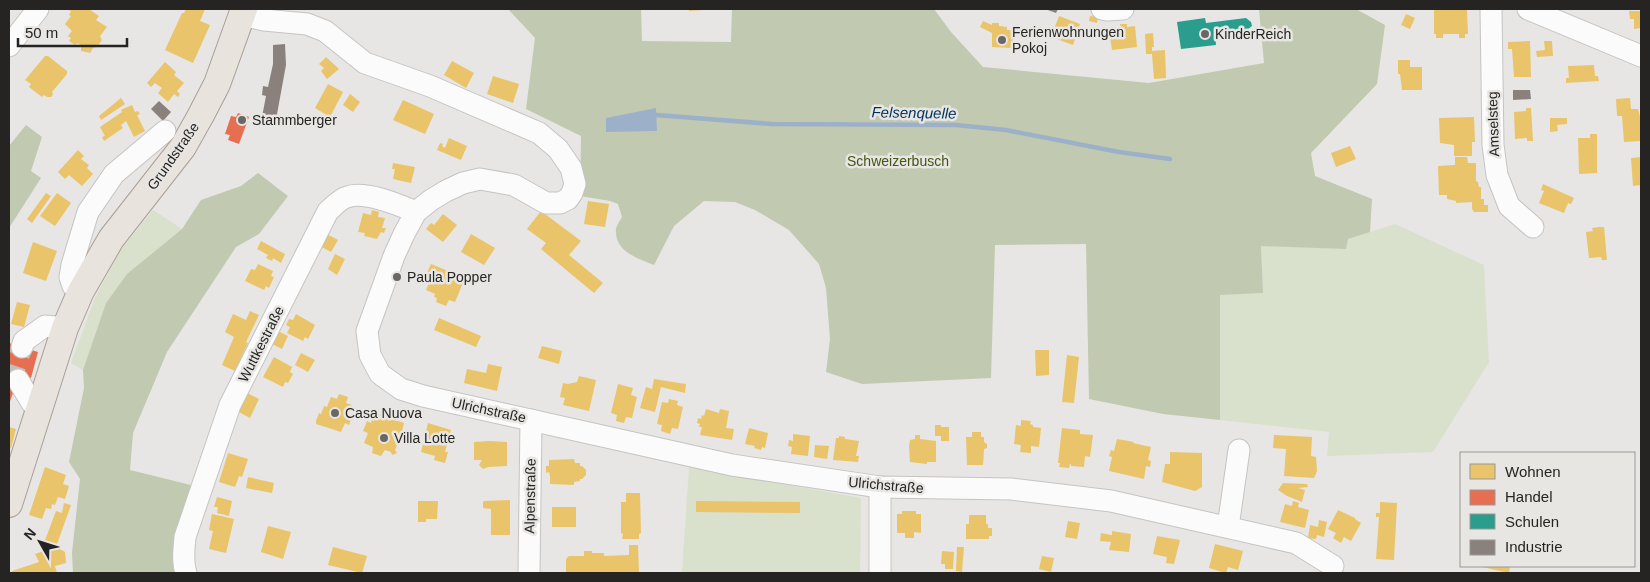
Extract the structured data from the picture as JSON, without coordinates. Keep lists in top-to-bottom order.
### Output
{
  "streets": {
    "main road": ["Grundstraße"],
    "street": [
      "Amselsteg",
      "Wuttkestraße",
      "Ulrichstraße",
      "Alpenstraße"
    ]
  },
  "crossings": [
    ["Grundstraße", "Ulrichstraße"],
    ["Wuttkestraße", "Ulrichstraße"],
    ["Ulrichstraße", "Alpenstraße"]
  ],
  "water": ["Felsenquelle"],
  "parks": ["Schweizerbusch"],
  "places": [
    "KinderReich",
    "Ferienwohnungen Pokoj",
    "Stammberger",
    "Paula Popper",
    "Casa Nuova",
    "Villa Lotte"
  ],
  "legend": [
    "Wohnen",
    "Handel",
    "Schulen",
    "Industrie"
  ],
  "scale_bar": "50 m",
  "north": "top left"
}
